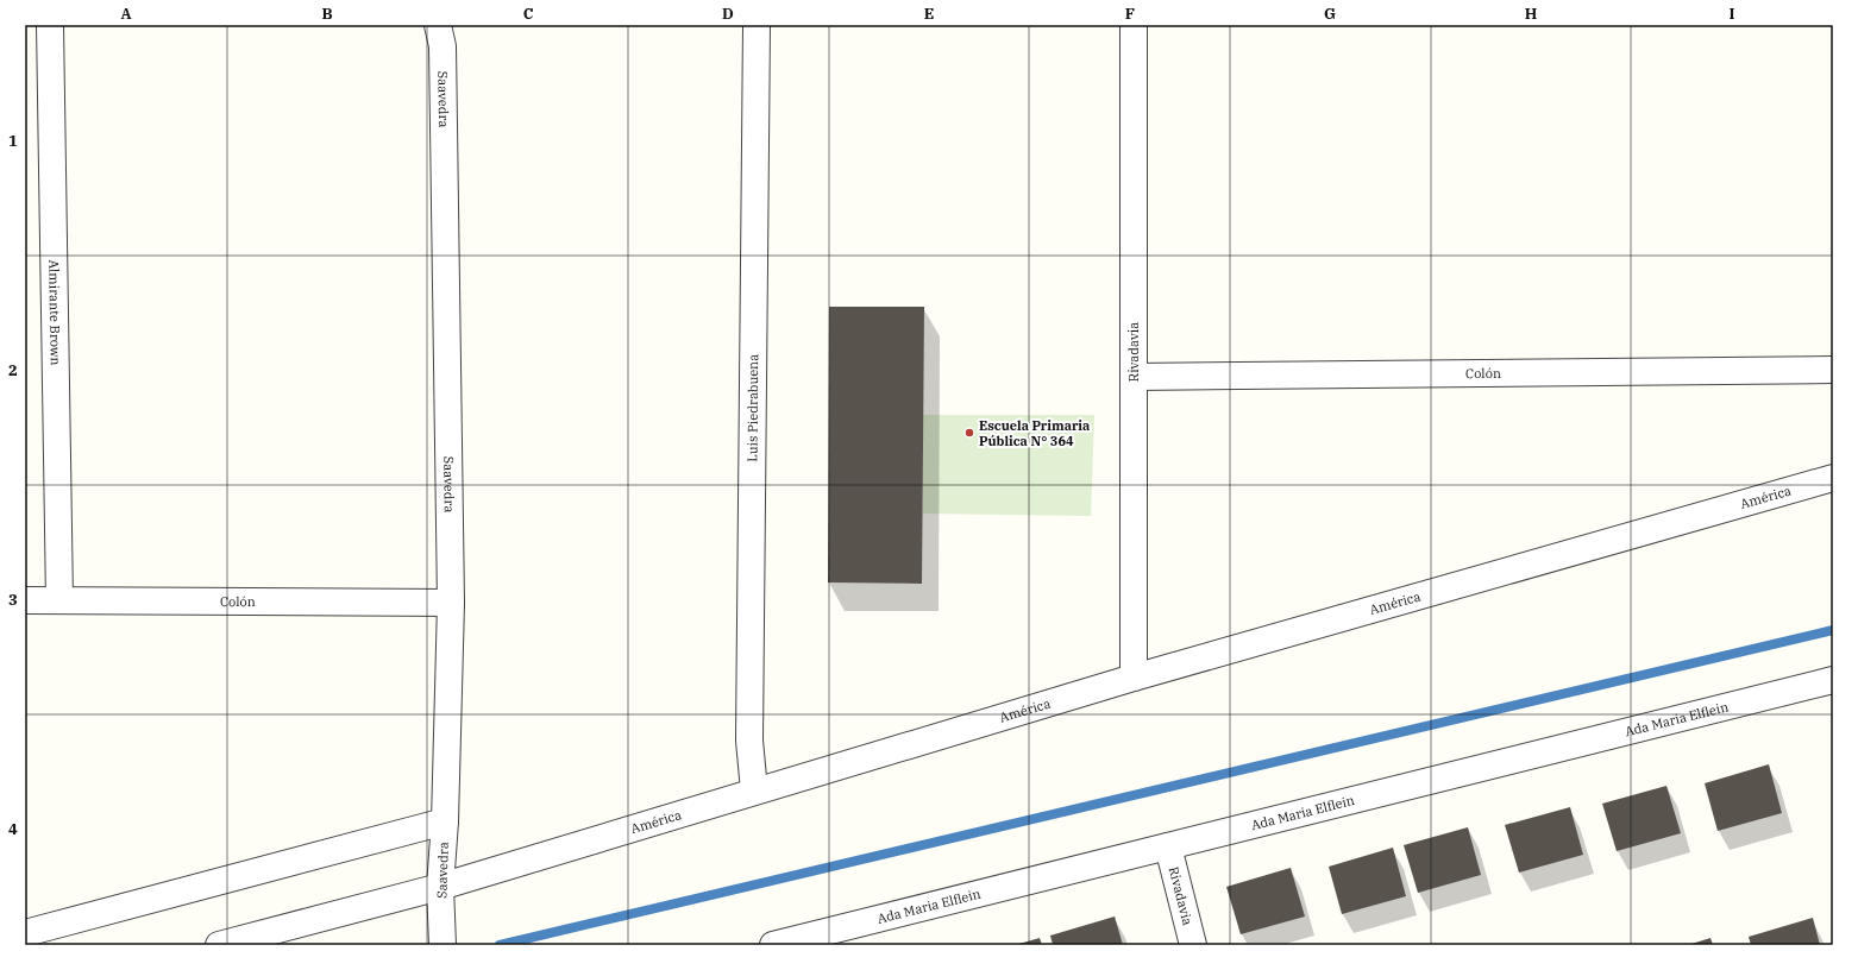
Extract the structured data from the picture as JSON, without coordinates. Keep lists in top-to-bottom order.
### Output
{
  "streets": {
    "street": [
      "Saavedra",
      "Almirante Brown",
      "Rivadavia",
      "Colón",
      "Luis Piedrabuena",
      "América",
      "Ada Maria Elflein"
    ]
  },
  "crossings": [
    ["Saavedra", "Colón"],
    ["Saavedra", "América"],
    ["Almirante Brown", "Colón"],
    ["Rivadavia", "Colón"],
    ["Rivadavia", "América"],
    ["Rivadavia", "Ada Maria Elflein"],
    ["Luis Piedrabuena", "América"]
  ],
  "places": ["Escuela Primaria Pública N° 364"],
  "grid": {
    "columns": [
      "A",
      "B",
      "C",
      "D",
      "E",
      "F",
      "G",
      "H",
      "I"
    ],
    "rows": [
      "1",
      "2",
      "3",
      "4"
    ]
  }
}
